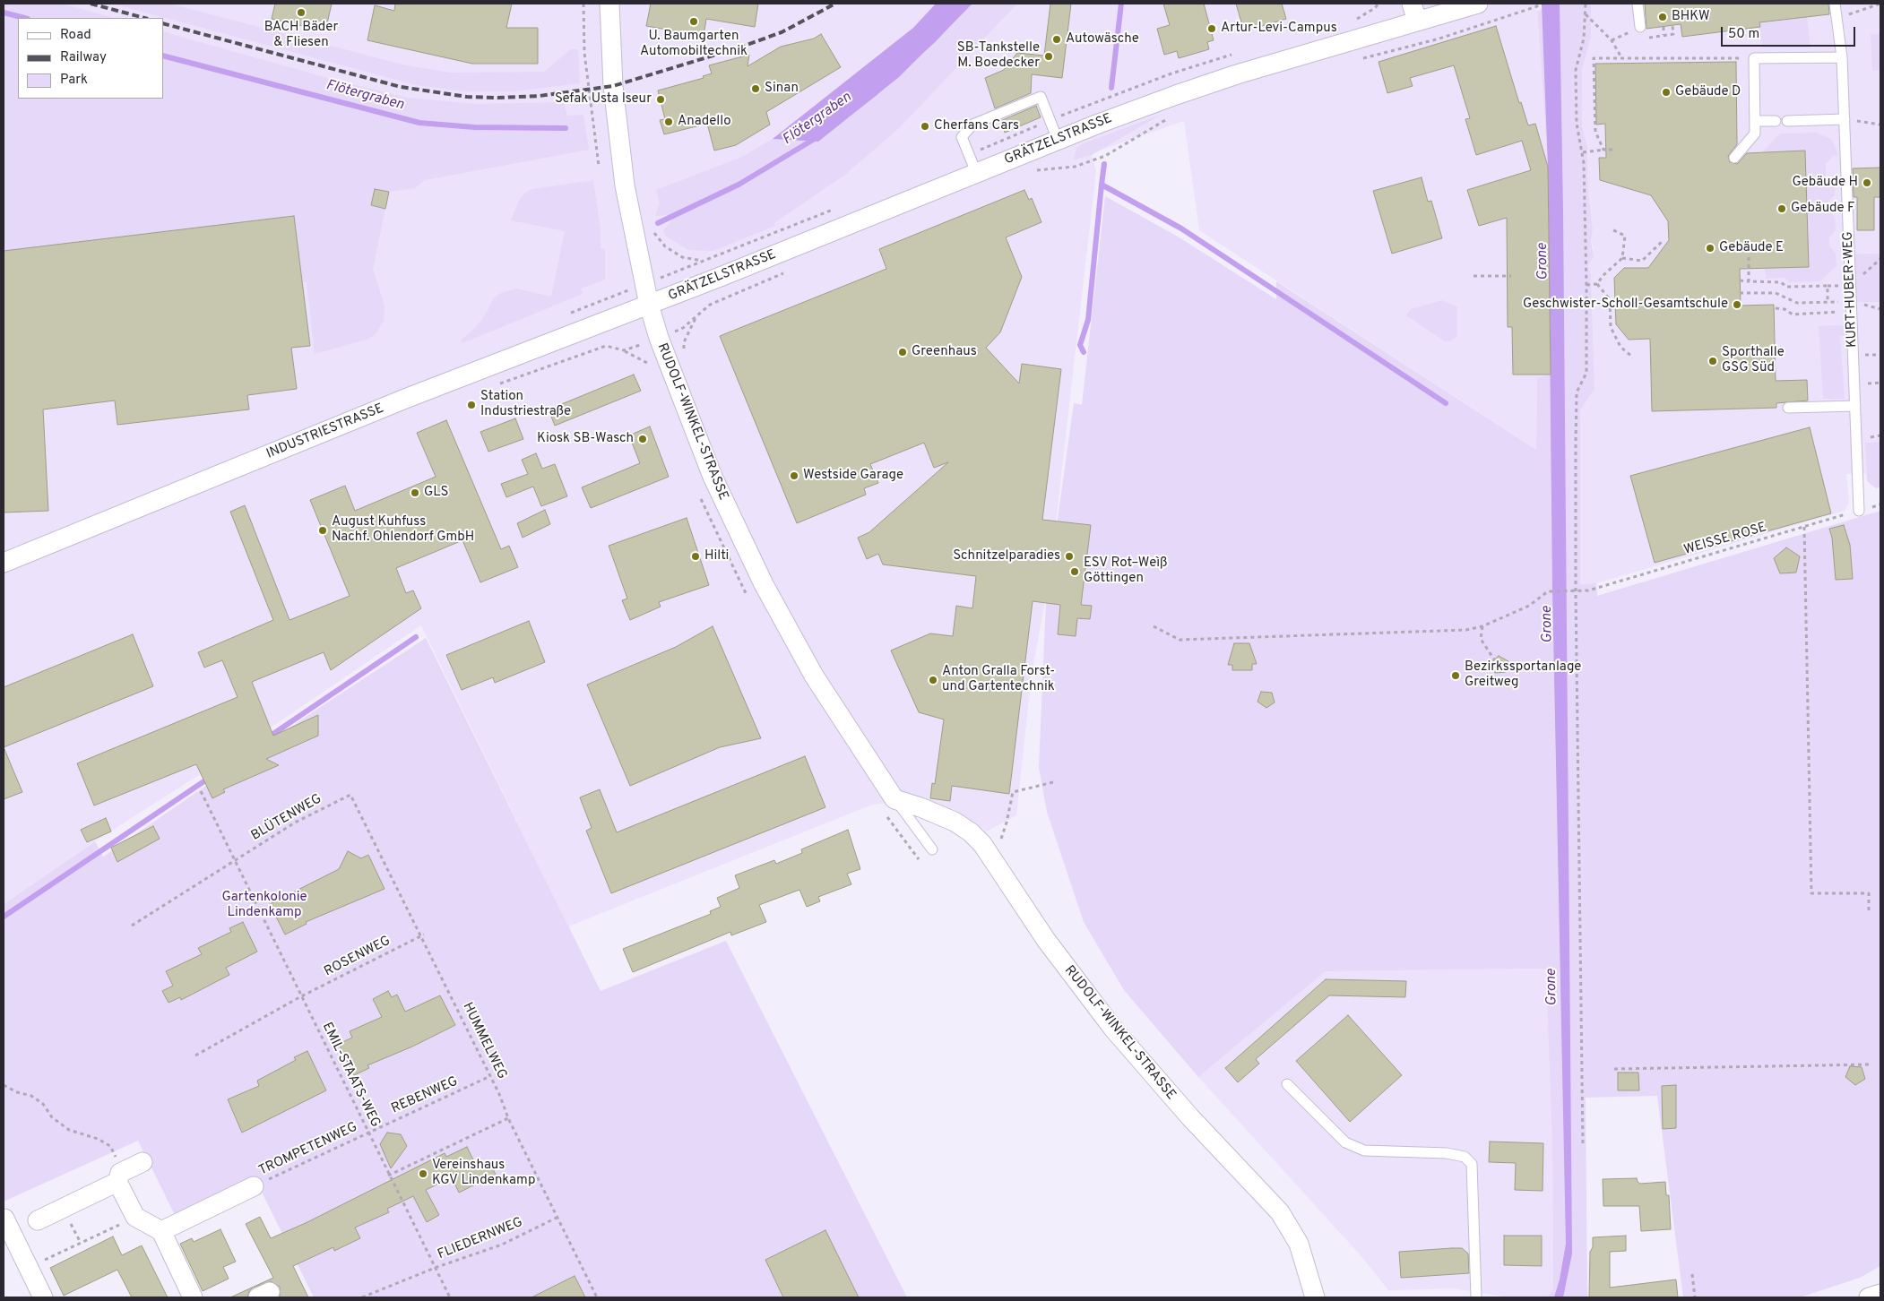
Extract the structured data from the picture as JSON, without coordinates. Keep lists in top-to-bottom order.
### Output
{
  "streets": {
    "street": ["GRÄTZELSTRASSE", "RUDOLF-WINKEL-STRASSE", "INDUSTRIESTRASSE"],
    "lane": ["KURT-HUBER-WEG"],
    "path": [
      "WEISSE ROSE",
      "BLÜTENWEG",
      "ROSENWEG",
      "HUMMELWEG",
      "EMIL-STAATS-WEG",
      "REBENWEG",
      "TROMPETENWEG",
      "FLIEDERNWEG"
    ]
  },
  "crossings": [
    ["GRÄTZELSTRASSE", "RUDOLF-WINKEL-STRASSE"],
    ["GRÄTZELSTRASSE", "INDUSTRIESTRASSE"],
    ["KURT-HUBER-WEG", "WEISSE ROSE"],
    ["RUDOLF-WINKEL-STRASSE", "INDUSTRIESTRASSE"],
    ["BLÜTENWEG", "HUMMELWEG"],
    ["BLÜTENWEG", "EMIL-STAATS-WEG"],
    ["ROSENWEG", "HUMMELWEG"],
    ["ROSENWEG", "EMIL-STAATS-WEG"],
    ["HUMMELWEG", "REBENWEG"],
    ["HUMMELWEG", "FLIEDERNWEG"],
    ["EMIL-STAATS-WEG", "REBENWEG"],
    ["EMIL-STAATS-WEG", "TROMPETENWEG"],
    ["EMIL-STAATS-WEG", "FLIEDERNWEG"],
    ["REBENWEG", "TROMPETENWEG"]
  ],
  "water": ["Flötergraben", "Grone"],
  "parks": ["Gartenkolonie Lindenkamp"],
  "places": [
    "BACH Bäder & Fliesen",
    "BHKW",
    "U. Baumgarten Automobiltechnik",
    "Artur-Levi-Campus",
    "Autowäsche",
    "SB-Tankstelle M. Boedecker",
    "Sinan",
    "Gebäude D",
    "Sefak Usta Iseur",
    "Anadello",
    "Cherfans Cars",
    "Gebäude H",
    "Gebäude F",
    "Gebäude E",
    "Geschwister-Scholl-Gesamtschule",
    "Greenhaus",
    "Sporthalle GSG Süd",
    "Station Industriestraße",
    "Kiosk SB-Wasch",
    "Westside Garage",
    "GLS",
    "August Kuhfuss Nachf. Ohlendorf GmbH",
    "Hilti",
    "Schnitzelparadies",
    "ESV Rot–Weìß Göttingen",
    "Bezirkssportanlage Greitweg",
    "Anton Gralla Forst- und Gartentechnik",
    "Vereinshaus KGV Lindenkamp"
  ],
  "legend": ["Road", "Railway", "Park"],
  "scale_bar": "50 m"
}
